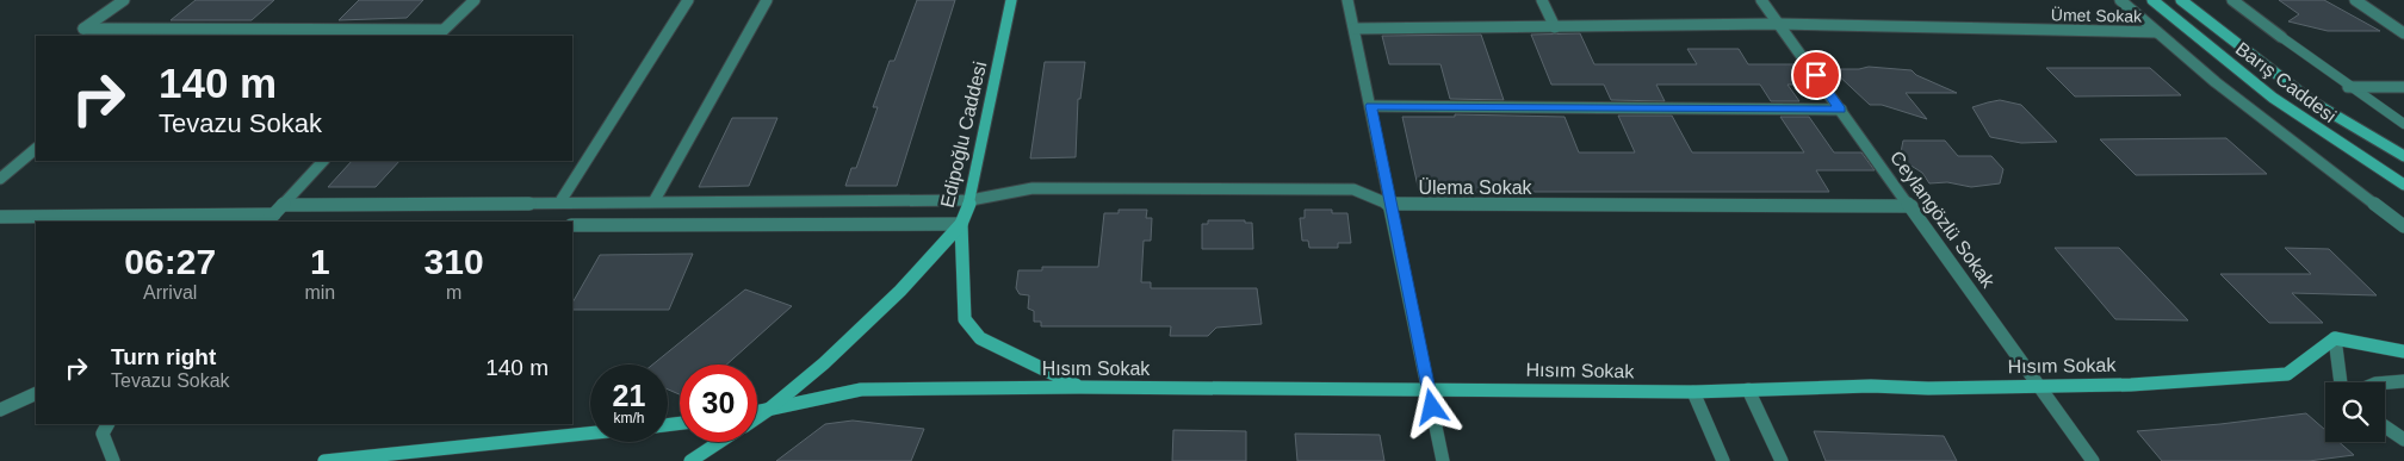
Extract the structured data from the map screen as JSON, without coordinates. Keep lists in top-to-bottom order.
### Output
{
  "streets": {
    "street": [
      "Ümet Sokak",
      "Barış Caddesi",
      "Edipoğlu Caddesi",
      "Ülema Sokak",
      "Ceylangözlü Sokak",
      "Hısım Sokak"
    ]
  },
  "crossings": [
    ["Ümet Sokak", "Ceylangözlü Sokak"],
    ["Edipoğlu Caddesi", "Ülema Sokak"],
    ["Edipoğlu Caddesi", "Hısım Sokak"],
    ["Ülema Sokak", "Ceylangözlü Sokak"],
    ["Ceylangözlü Sokak", "Hısım Sokak"]
  ],
  "page": {
    "turn": ["140 m", "Tevazu Sokak"],
    "eta": [
      "06:27",
      "Arrival",
      "1",
      "min",
      "310",
      "m"
    ],
    "list": [
      {
        "name": "Turn right",
        "note": "Tevazu Sokak",
        "value": "140 m"
      }
    ],
    "speed": "21 km/h",
    "limit": "30"
  }
}
